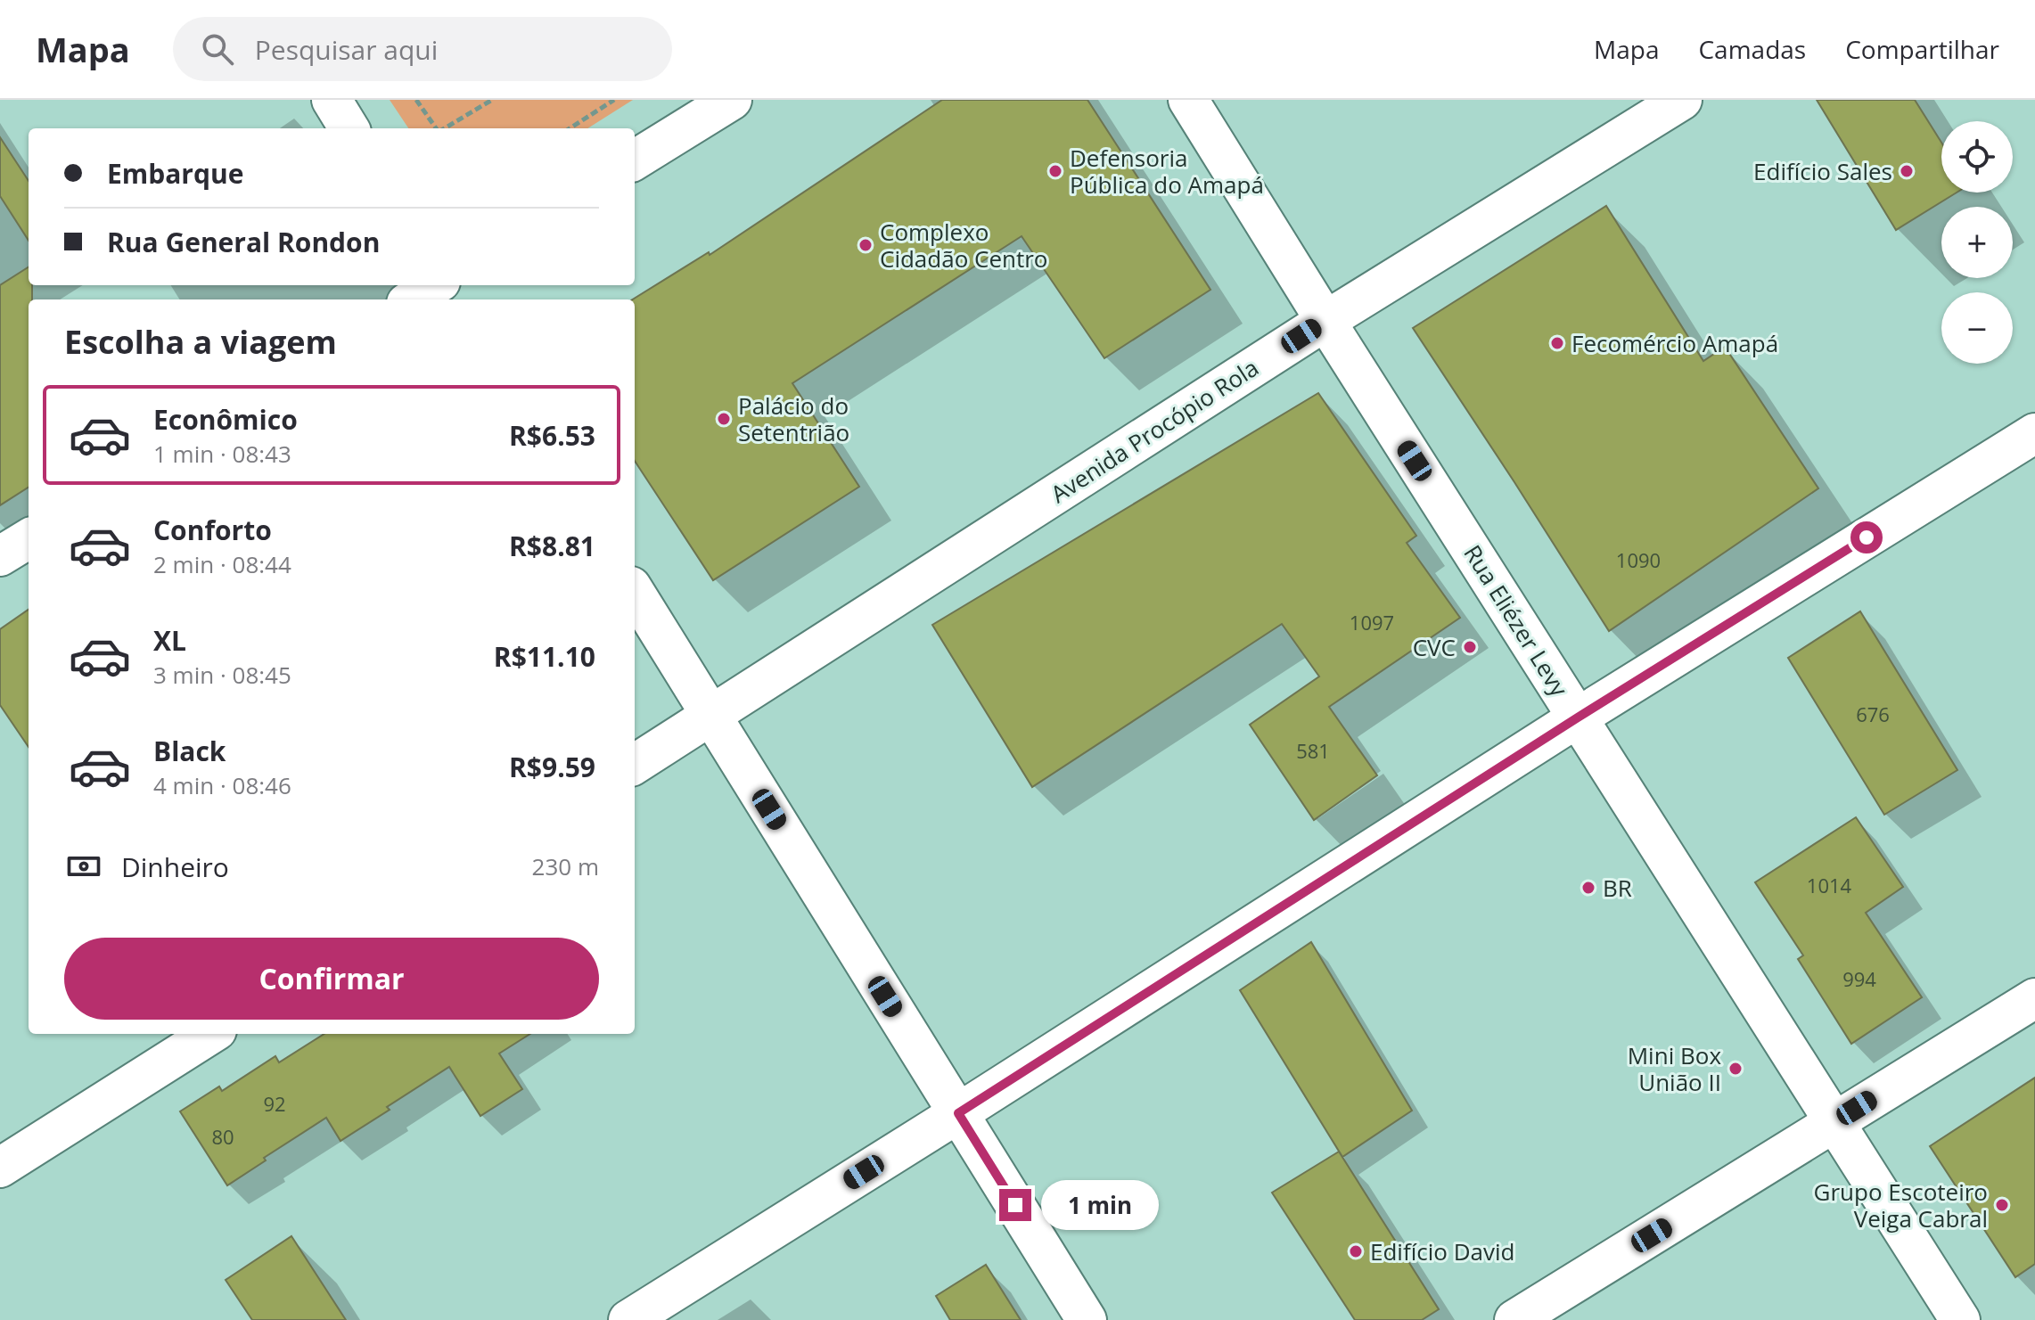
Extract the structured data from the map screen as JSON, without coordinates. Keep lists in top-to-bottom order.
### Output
{
  "streets": {
    "street": ["Avenida Procópio Rola", "Rua Eliézer Levy"]
  },
  "crossings": [
    ["Avenida Procópio Rola", "Rua Eliézer Levy"]
  ],
  "places": [
    "Defensoria Pública do Amapá",
    "Edifício Sales",
    "Complexo Cidadão Centro",
    "Fecomércio Amapá",
    "Palácio do Setentrião",
    "CVC",
    "BR",
    "Mini Box União II",
    "Grupo Escoteiro Veiga Cabral",
    "Edifício David"
  ],
  "house_numbers": [
    "1090",
    "1097",
    "676",
    "581",
    "1014",
    "994",
    "92",
    "80"
  ],
  "page": {
    "header": "Mapa",
    "search": "Pesquisar aqui",
    "nav": ["Mapa", "Camadas", "Compartilhar"],
    "map_buttons": ["+", "−"],
    "banner": ["Embarque", "Rua General Rondon"],
    "heading": "Escolha a viagem",
    "list": [
      {
        "name": "Econômico",
        "note": "1 min · 08:43",
        "value": "R$6.53"
      },
      {
        "name": "Conforto",
        "note": "2 min · 08:44",
        "value": "R$8.81"
      },
      {
        "name": "XL",
        "note": "3 min · 08:45",
        "value": "R$11.10"
      },
      {
        "name": "Black",
        "note": "4 min · 08:46",
        "value": "R$9.59"
      }
    ],
    "pay": ["Dinheiro", "230 m"],
    "buttons": "Confirmar",
    "bubble": "1 min"
  }
}
